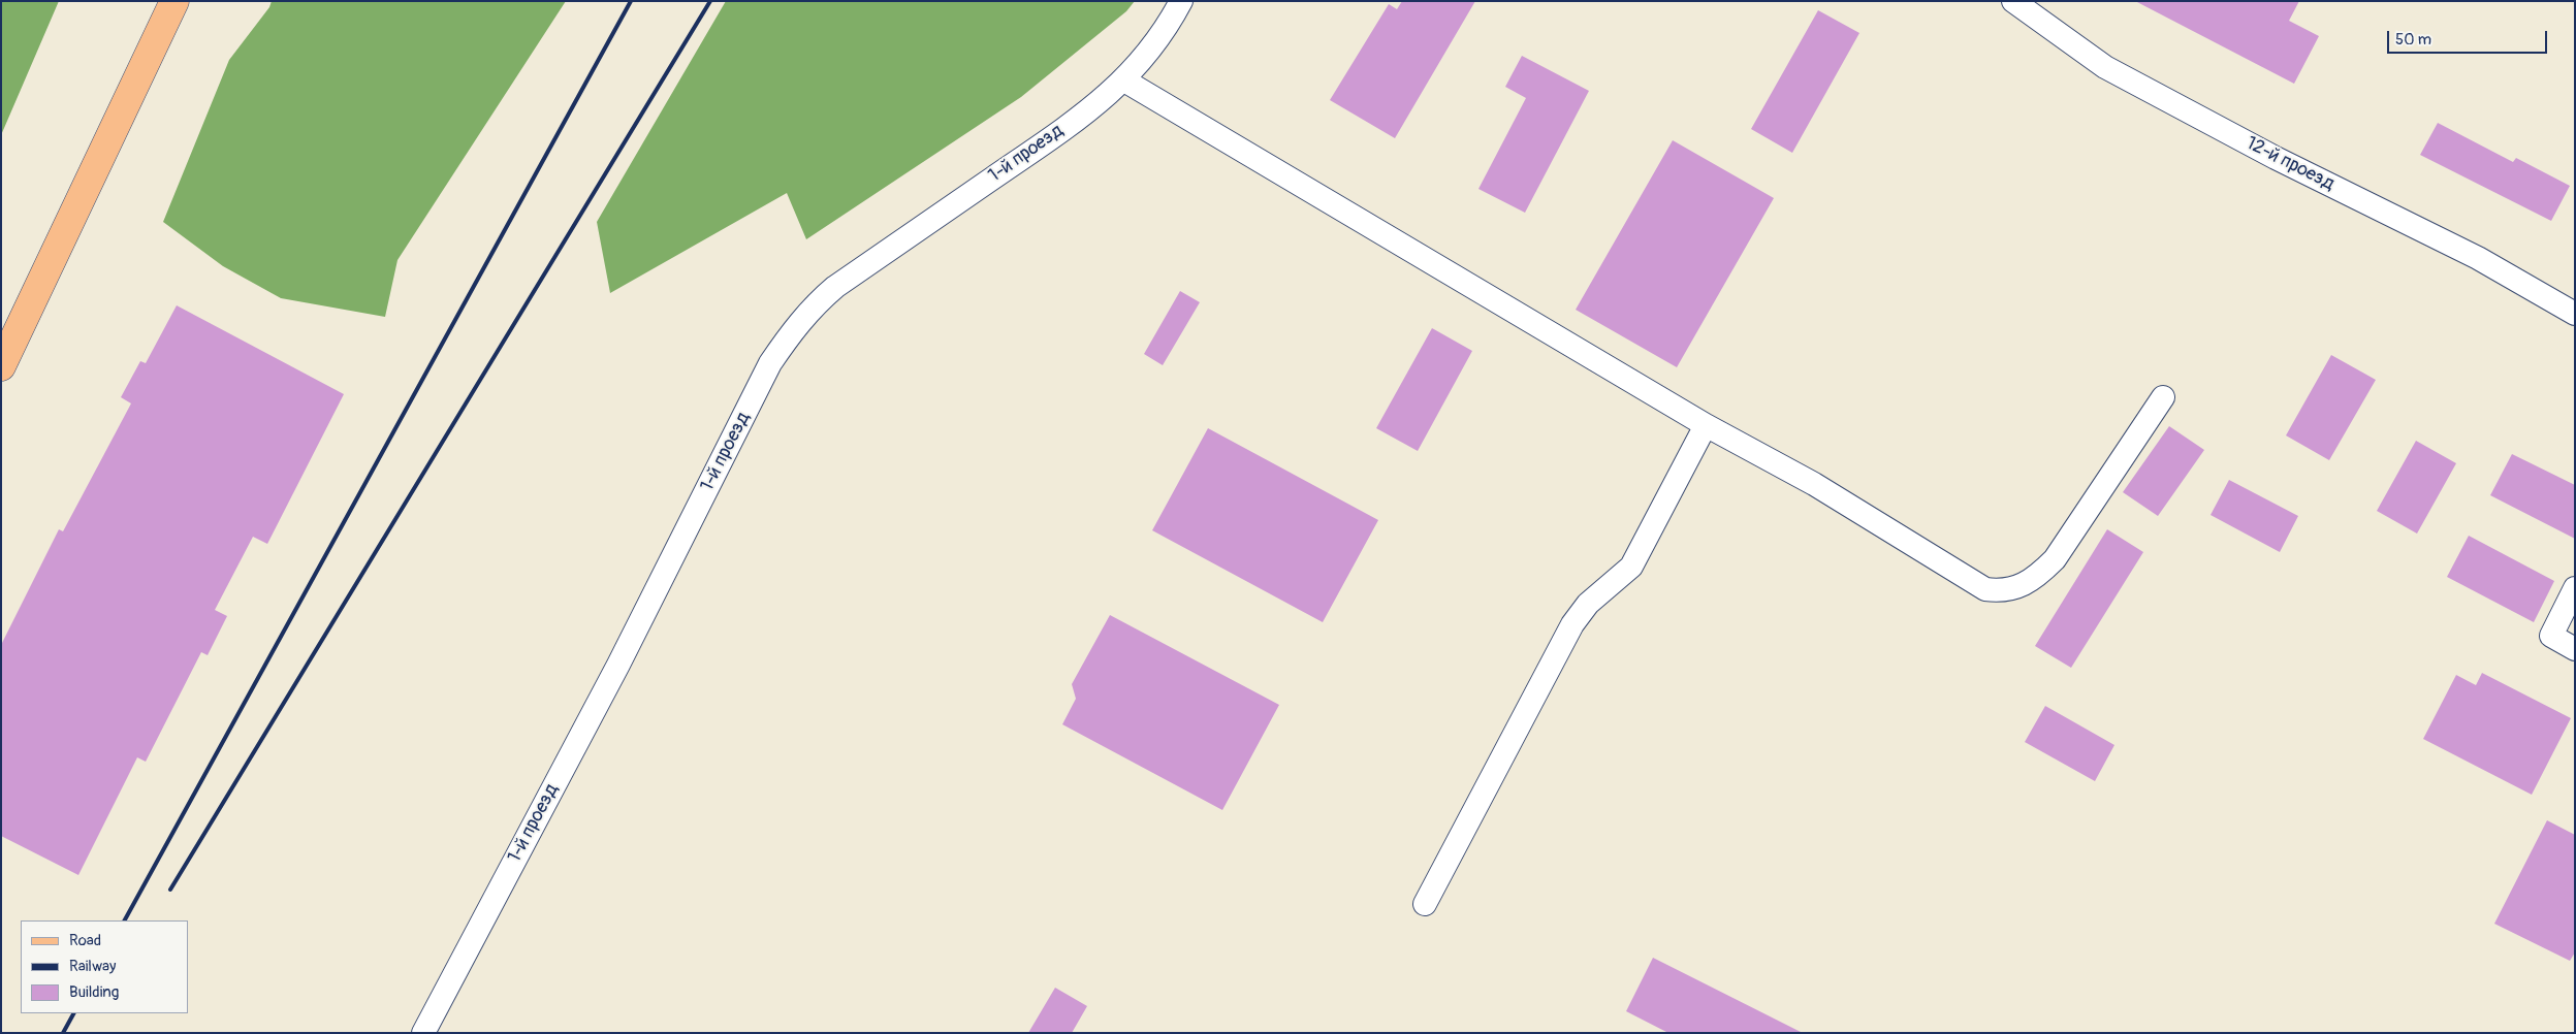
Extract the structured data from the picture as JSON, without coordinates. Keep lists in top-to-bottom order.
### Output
{
  "streets": {
    "street": ["1-й проезд", "12-й проезд"]
  },
  "legend": ["Road", "Railway", "Building"],
  "scale_bar": "50 m"
}
